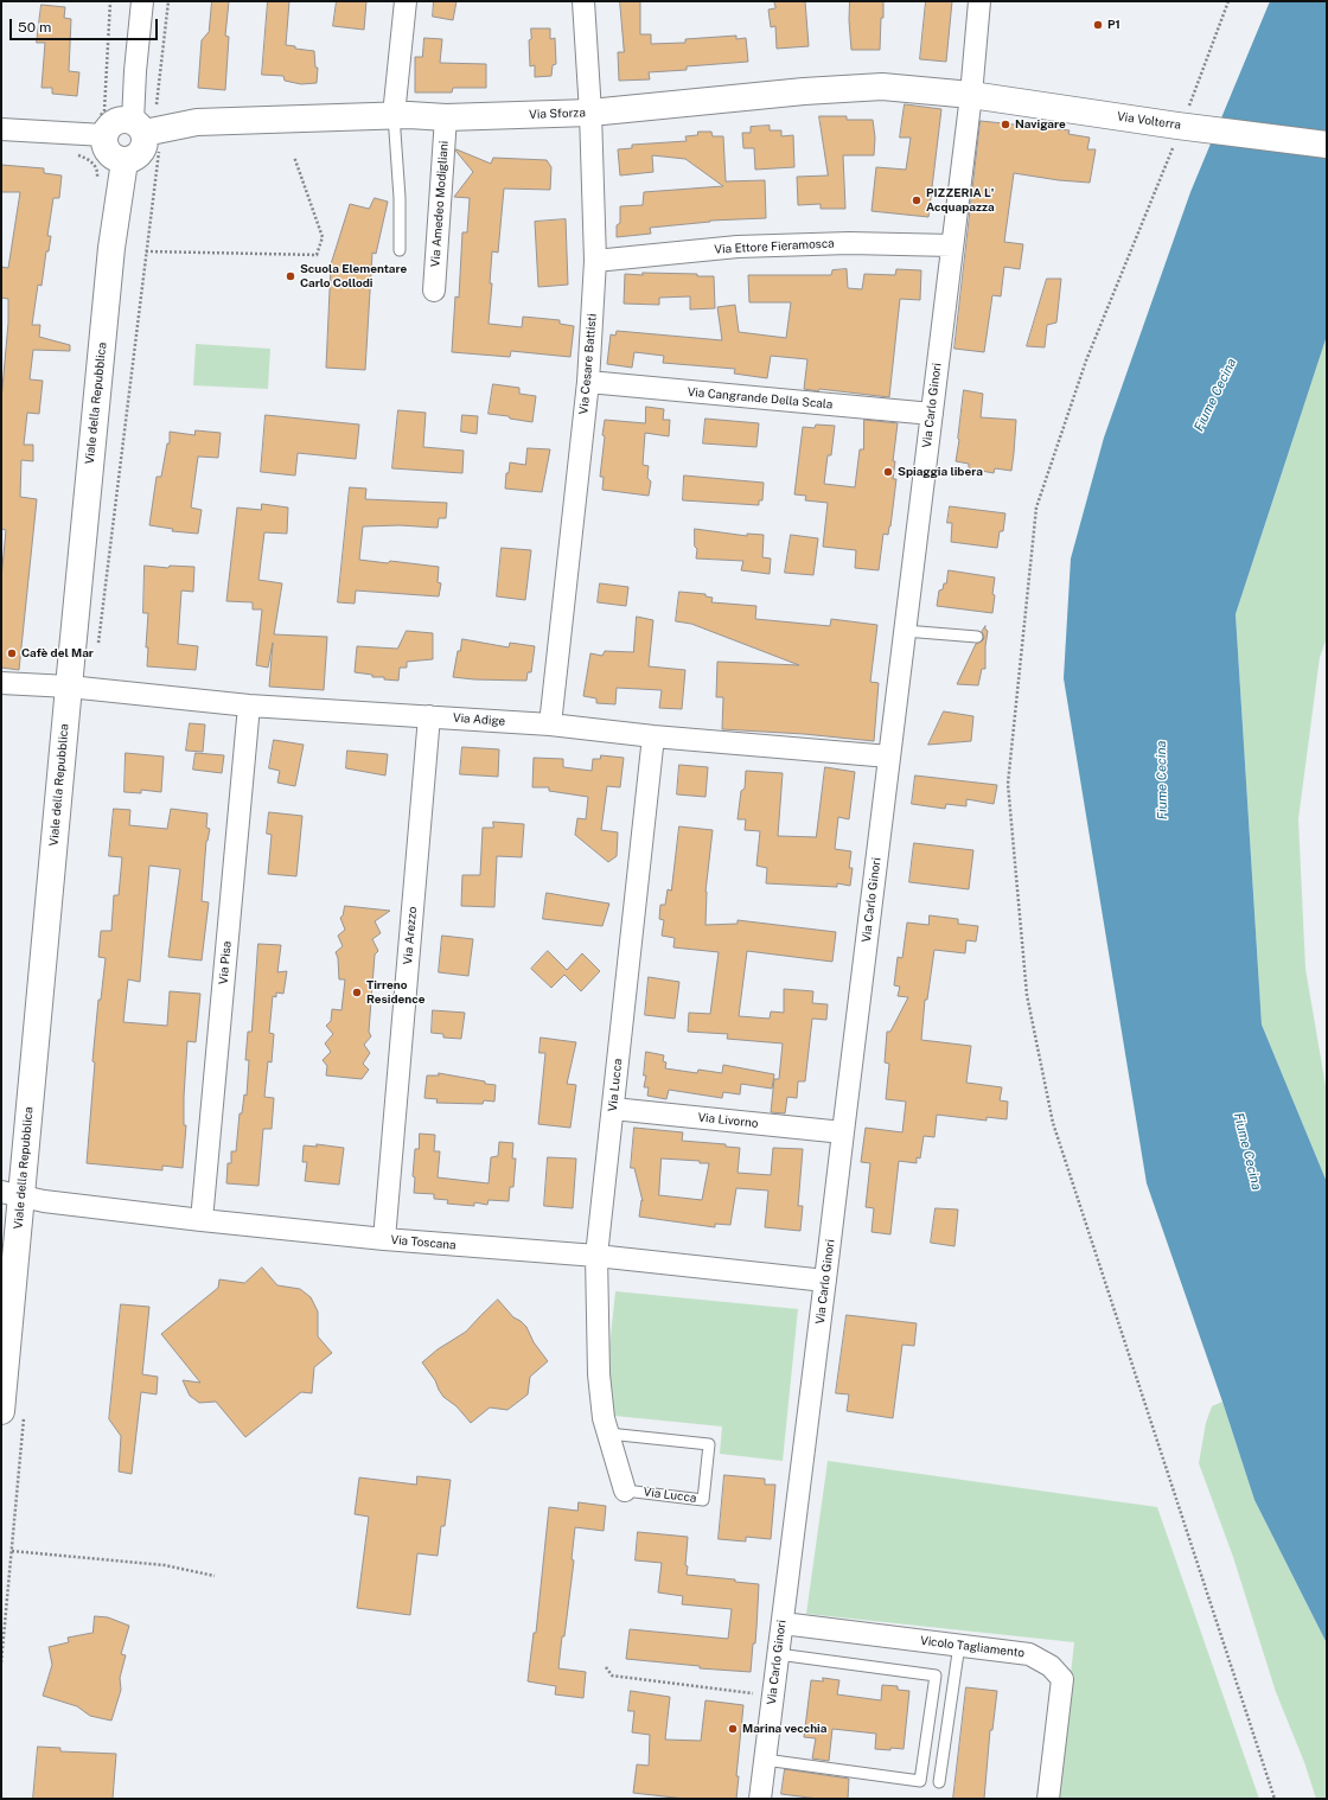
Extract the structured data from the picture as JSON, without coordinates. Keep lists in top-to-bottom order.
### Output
{
  "streets": {
    "street": [
      "Via Sforza",
      "Via Volterra",
      "Via Amedeo Modigliani",
      "Via Ettore Fieramosca",
      "Via Cesare Battisti",
      "Via Cangrande Della Scala",
      "Viale della Repubblica",
      "Via Carlo Ginori",
      "Via Adige",
      "Via Arezzo",
      "Via Pisa",
      "Via Lucca",
      "Via Livorno",
      "Via Toscana",
      "Vicolo Tagliamento"
    ]
  },
  "crossings": [
    ["Via Sforza", "Via Volterra"],
    ["Via Sforza", "Via Amedeo Modigliani"],
    ["Via Sforza", "Via Cesare Battisti"],
    ["Via Sforza", "Viale della Repubblica"],
    ["Via Sforza", "Via Carlo Ginori"],
    ["Via Volterra", "Via Carlo Ginori"],
    ["Via Ettore Fieramosca", "Via Cesare Battisti"],
    ["Via Ettore Fieramosca", "Via Carlo Ginori"],
    ["Via Cesare Battisti", "Via Cangrande Della Scala"],
    ["Via Cesare Battisti", "Via Adige"],
    ["Via Cangrande Della Scala", "Via Carlo Ginori"],
    ["Viale della Repubblica", "Via Adige"],
    ["Viale della Repubblica", "Via Toscana"],
    ["Via Carlo Ginori", "Via Adige"],
    ["Via Carlo Ginori", "Via Livorno"],
    ["Via Carlo Ginori", "Via Toscana"],
    ["Via Carlo Ginori", "Vicolo Tagliamento"],
    ["Via Adige", "Via Arezzo"],
    ["Via Adige", "Via Pisa"],
    ["Via Adige", "Via Lucca"],
    ["Via Arezzo", "Via Toscana"],
    ["Via Pisa", "Via Toscana"],
    ["Via Lucca", "Via Livorno"],
    ["Via Lucca", "Via Toscana"]
  ],
  "water": ["Fiume Cecina"],
  "places": [
    "P1",
    "Navigare",
    "PIZZERIA L' Acquapazza",
    "Scuola Elementare Carlo Collodi",
    "Spiaggia libera",
    "Cafè del Mar",
    "Tirreno Residence",
    "Marina vecchia"
  ],
  "scale_bar": "50 m"
}
